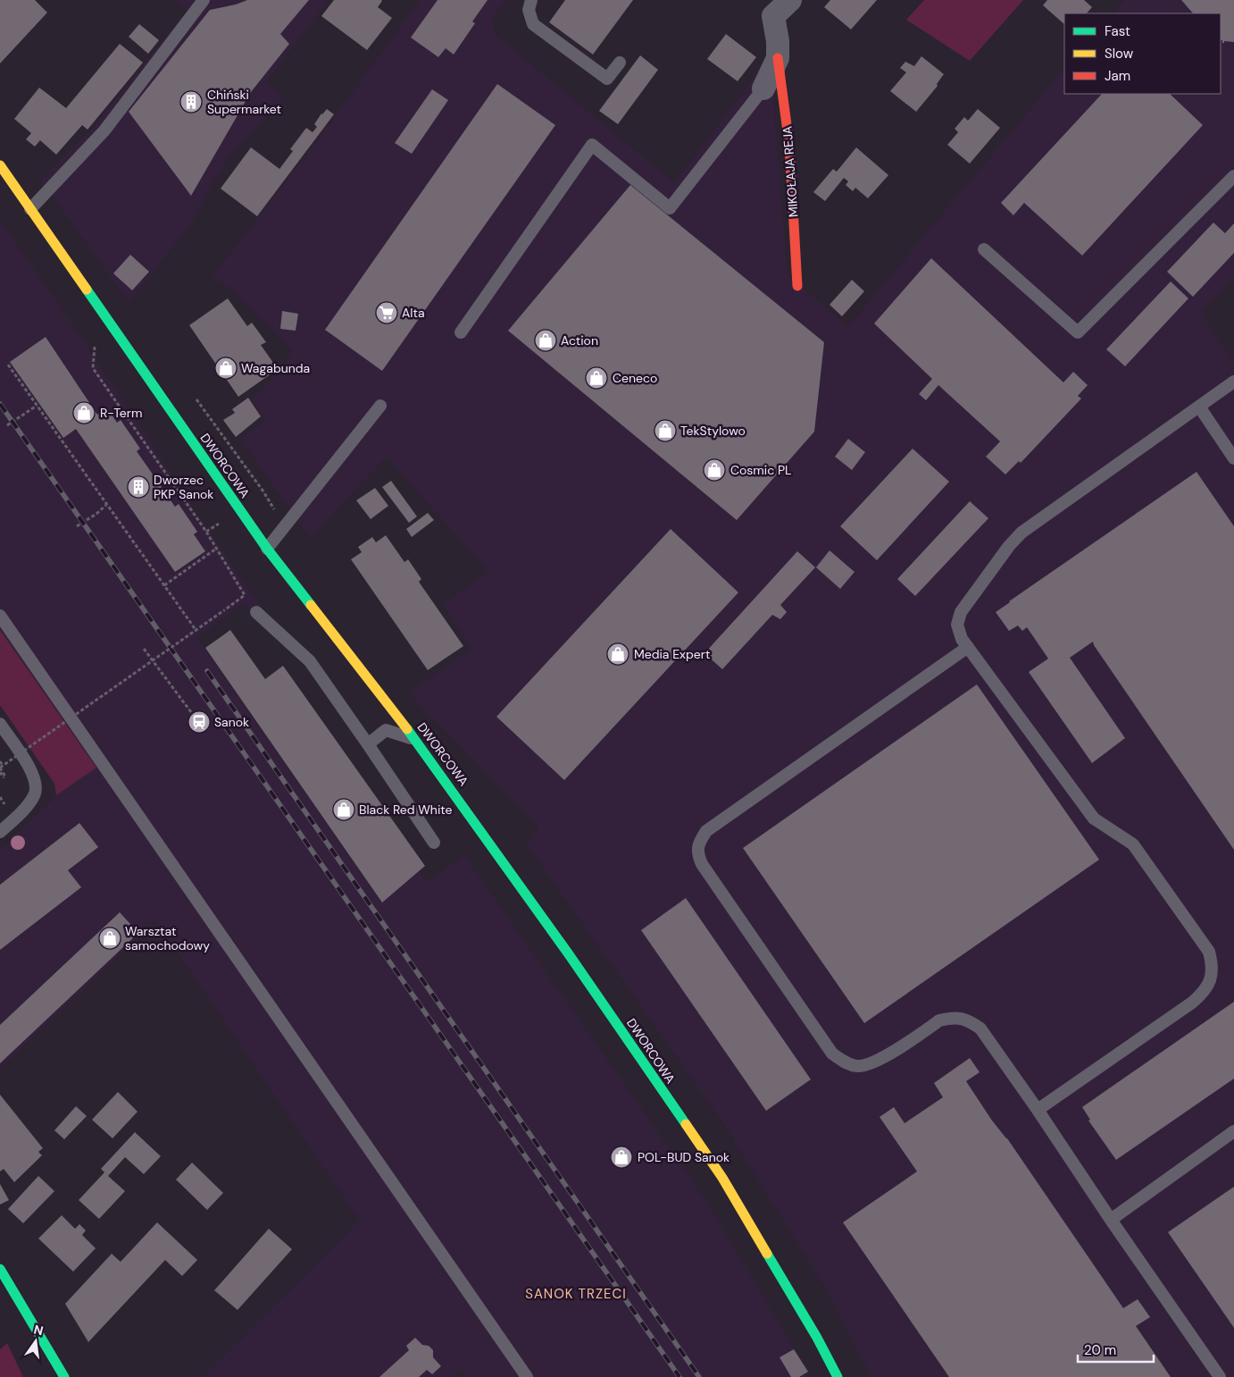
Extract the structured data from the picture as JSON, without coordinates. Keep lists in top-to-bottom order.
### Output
{
  "streets": {
    "main road": ["MIKOŁAJA REJA", "DWORCOWA"]
  },
  "districts": ["SANOK TRZECI"],
  "places": {
    "building": ["Chiński Supermarket", "Dworzec PKP Sanok"],
    "supermarket": ["Alta"],
    "shop": [
      "Action",
      "Wagabunda",
      "Ceneco",
      "R-Term",
      "TekStylowo",
      "Cosmic PL",
      "Media Expert",
      "Black Red White",
      "Warsztat samochodowy",
      "POL-BUD Sanok"
    ],
    "station": ["Sanok"]
  },
  "legend": ["Fast", "Slow", "Jam"],
  "scale_bar": "20 m",
  "north": "top"
}
